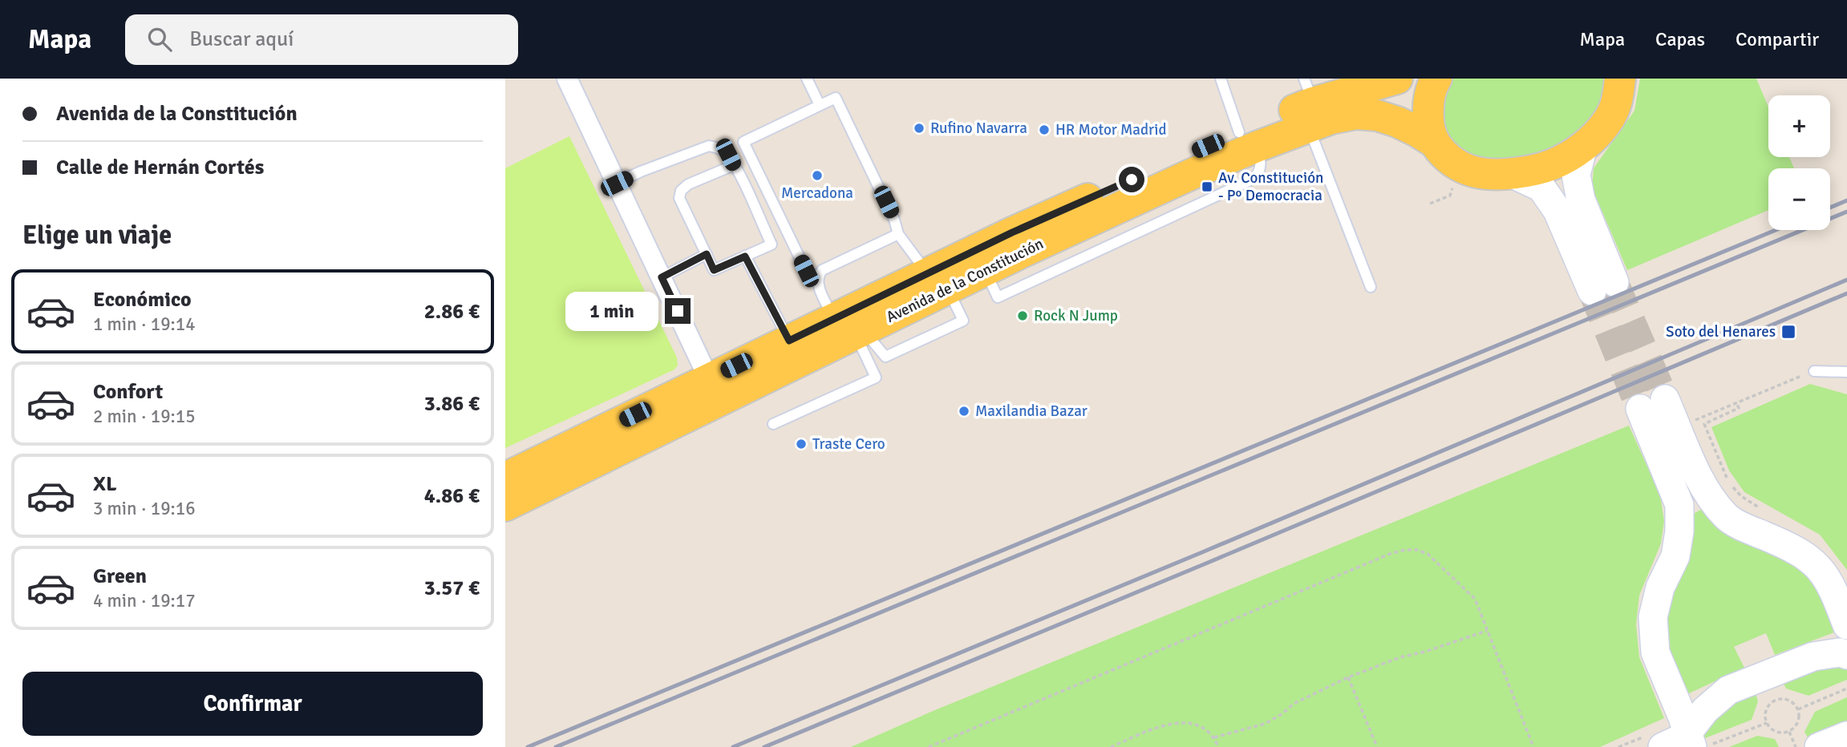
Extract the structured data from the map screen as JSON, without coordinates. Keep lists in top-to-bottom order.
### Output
{
  "streets": {
    "main road": ["Avenida de la Constitución"]
  },
  "places": {
    "other": [
      "Rufino Navarra",
      "HR Motor Madrid",
      "Mercadona",
      "Rock N Jump",
      "Maxilandia Bazar",
      "Traste Cero"
    ],
    "transit": ["Av. Constitución - Pº Democracia", "Soto del Henares"]
  },
  "page": {
    "header": "Mapa",
    "search": "Buscar aquí",
    "nav": ["Mapa", "Capas", "Compartir"],
    "banner": ["Avenida de la Constitución", "Calle de Hernán Cortés"],
    "map_buttons": ["+", "−"],
    "heading": "Elige un viaje",
    "list": [
      {
        "name": "Económico",
        "note": "1 min · 19:14",
        "value": "2.86 €"
      },
      {
        "name": "Confort",
        "note": "2 min · 19:15",
        "value": "3.86 €"
      },
      {
        "name": "XL",
        "note": "3 min · 19:16",
        "value": "4.86 €"
      },
      {
        "name": "Green",
        "note": "4 min · 19:17",
        "value": "3.57 €"
      }
    ],
    "bubble": "1 min",
    "buttons": "Confirmar"
  }
}
